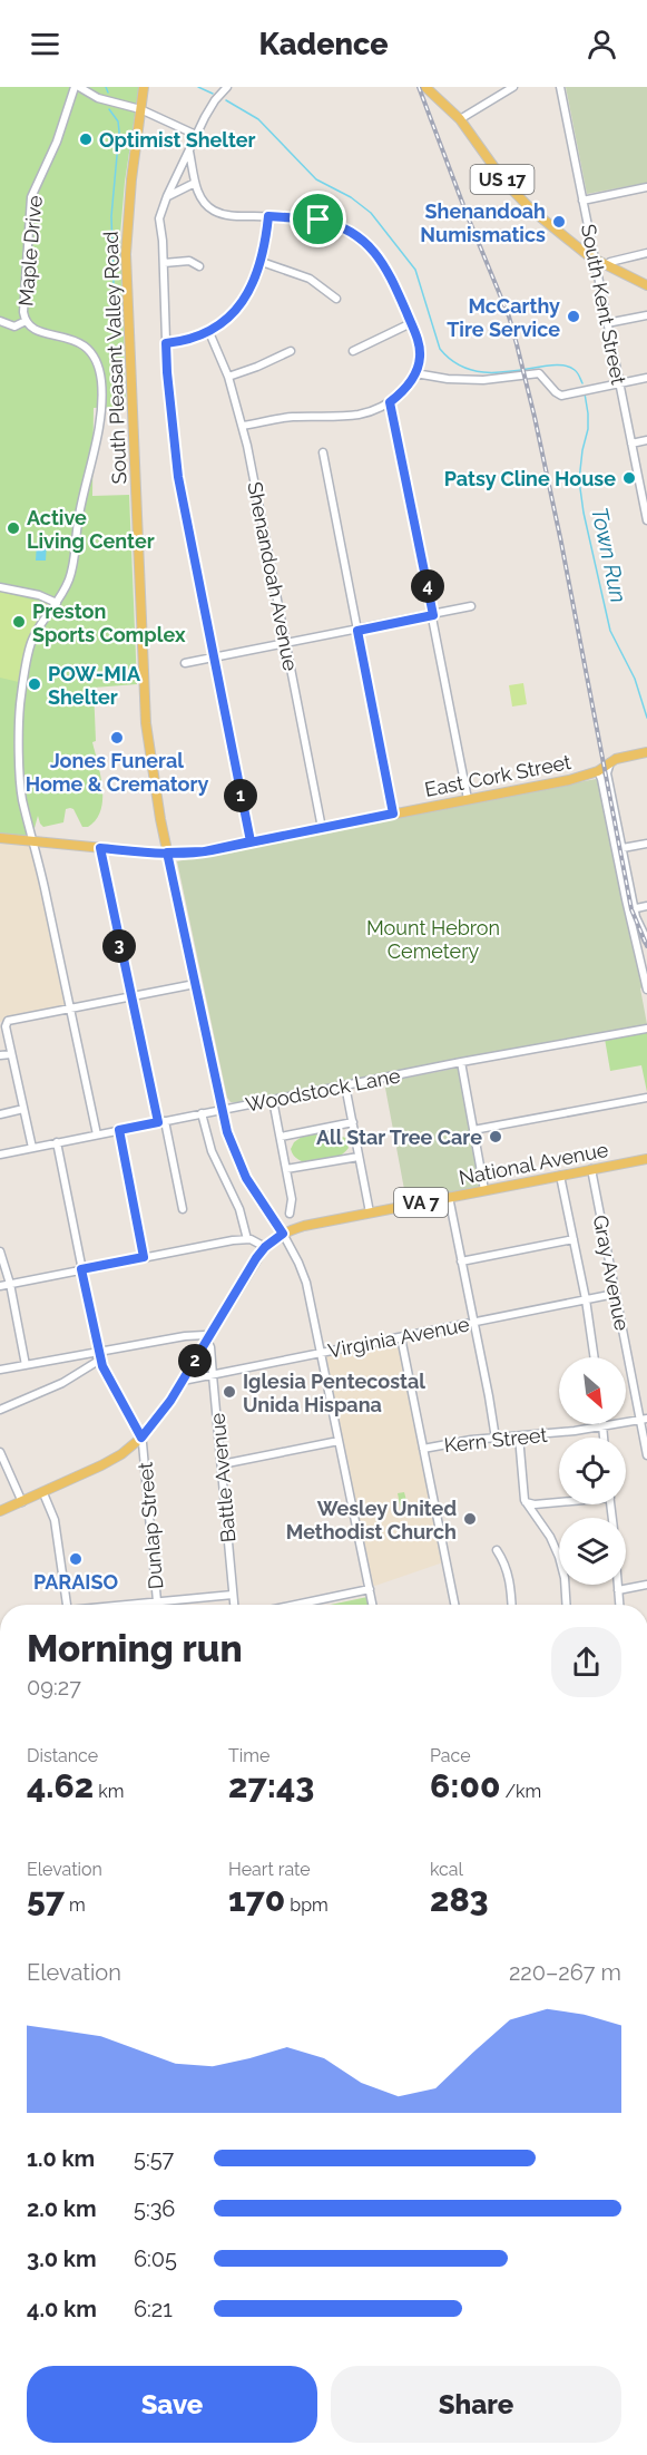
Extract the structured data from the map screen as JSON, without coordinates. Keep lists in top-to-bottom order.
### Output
{
  "streets": {
    "main road": [
      "US 17",
      "South Pleasant Valley Road",
      "East Cork Street",
      "National Avenue",
      "VA 7"
    ],
    "street": [
      "Maple Drive",
      "South Kent Street",
      "Shenandoah Avenue",
      "Woodstock Lane",
      "Gray Avenue",
      "Virginia Avenue",
      "Kern Street",
      "Battle Avenue",
      "Dunlap Street"
    ]
  },
  "crossings": [
    ["US 17", "South Kent Street"],
    ["Maple Drive", "East Cork Street"],
    ["Maple Drive", "Woodstock Lane"],
    ["South Pleasant Valley Road", "East Cork Street"],
    ["South Pleasant Valley Road", "Woodstock Lane"],
    ["South Pleasant Valley Road", "National Avenue"],
    ["Shenandoah Avenue", "East Cork Street"],
    ["National Avenue", "VA 7"],
    ["National Avenue", "Gray Avenue"],
    ["VA 7", "Virginia Avenue"],
    ["VA 7", "Battle Avenue"],
    ["VA 7", "Dunlap Street"],
    ["Gray Avenue", "Virginia Avenue"],
    ["Gray Avenue", "Kern Street"],
    ["Virginia Avenue", "Battle Avenue"]
  ],
  "water": ["Town Run"],
  "parks": ["Mount Hebron Cemetery"],
  "places": [
    "Optimist Shelter",
    "Shenandoah Numismatics",
    "McCarthy Tire Service",
    "Patsy Cline House",
    "Active Living Center",
    "Preston Sports Complex",
    "POW-MIA Shelter",
    "Jones Funeral Home & Crematory",
    "All Star Tree Care",
    "Iglesia Pentecostal Unida Hispana",
    "Wesley United Methodist Church",
    "PARAISO"
  ],
  "north": "bottom right",
  "page": {
    "header": "Kadence",
    "pins": [
      "4",
      "1",
      "3",
      "2"
    ],
    "heading": ["Morning run", "09:27"],
    "stats": [
      ["Distance", "4.62 km"],
      ["Time", "27:43"],
      ["Pace", "6:00 /km"],
      ["Elevation", "57 m"],
      ["Heart rate", "170 bpm"],
      ["kcal", "283"]
    ],
    "chart": ["Elevation", "220–267 m"],
    "list": [
      {
        "name": "1.0 km",
        "note": "5:57"
      },
      {
        "name": "2.0 km",
        "note": "5:36"
      },
      {
        "name": "3.0 km",
        "note": "6:05"
      },
      {
        "name": "4.0 km",
        "note": "6:21"
      }
    ],
    "buttons": ["Save", "Share"]
  }
}
